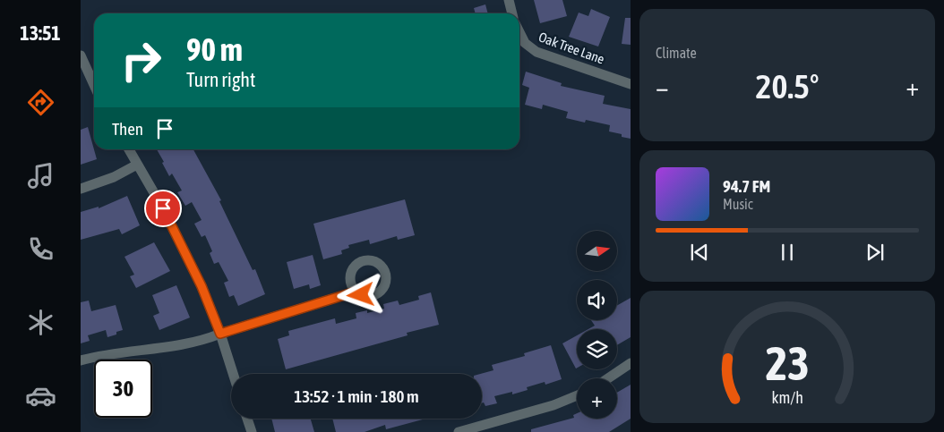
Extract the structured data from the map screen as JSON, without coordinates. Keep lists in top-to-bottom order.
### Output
{
  "streets": {
    "street": ["Oak Tree Lane"]
  },
  "north": "right",
  "page": {
    "tabs": "13:51",
    "tile": "Climate",
    "turn": ["90 m", "Turn right"],
    "heat": ["−", "20.5°", "+"],
    "then": "Then",
    "song": ["94.7 FM", "Music"],
    "map_buttons": "+",
    "limit": "30",
    "trip": "13:52 · 1 min · 180 m",
    "gauge": ["23", "km/h"]
  }
}
